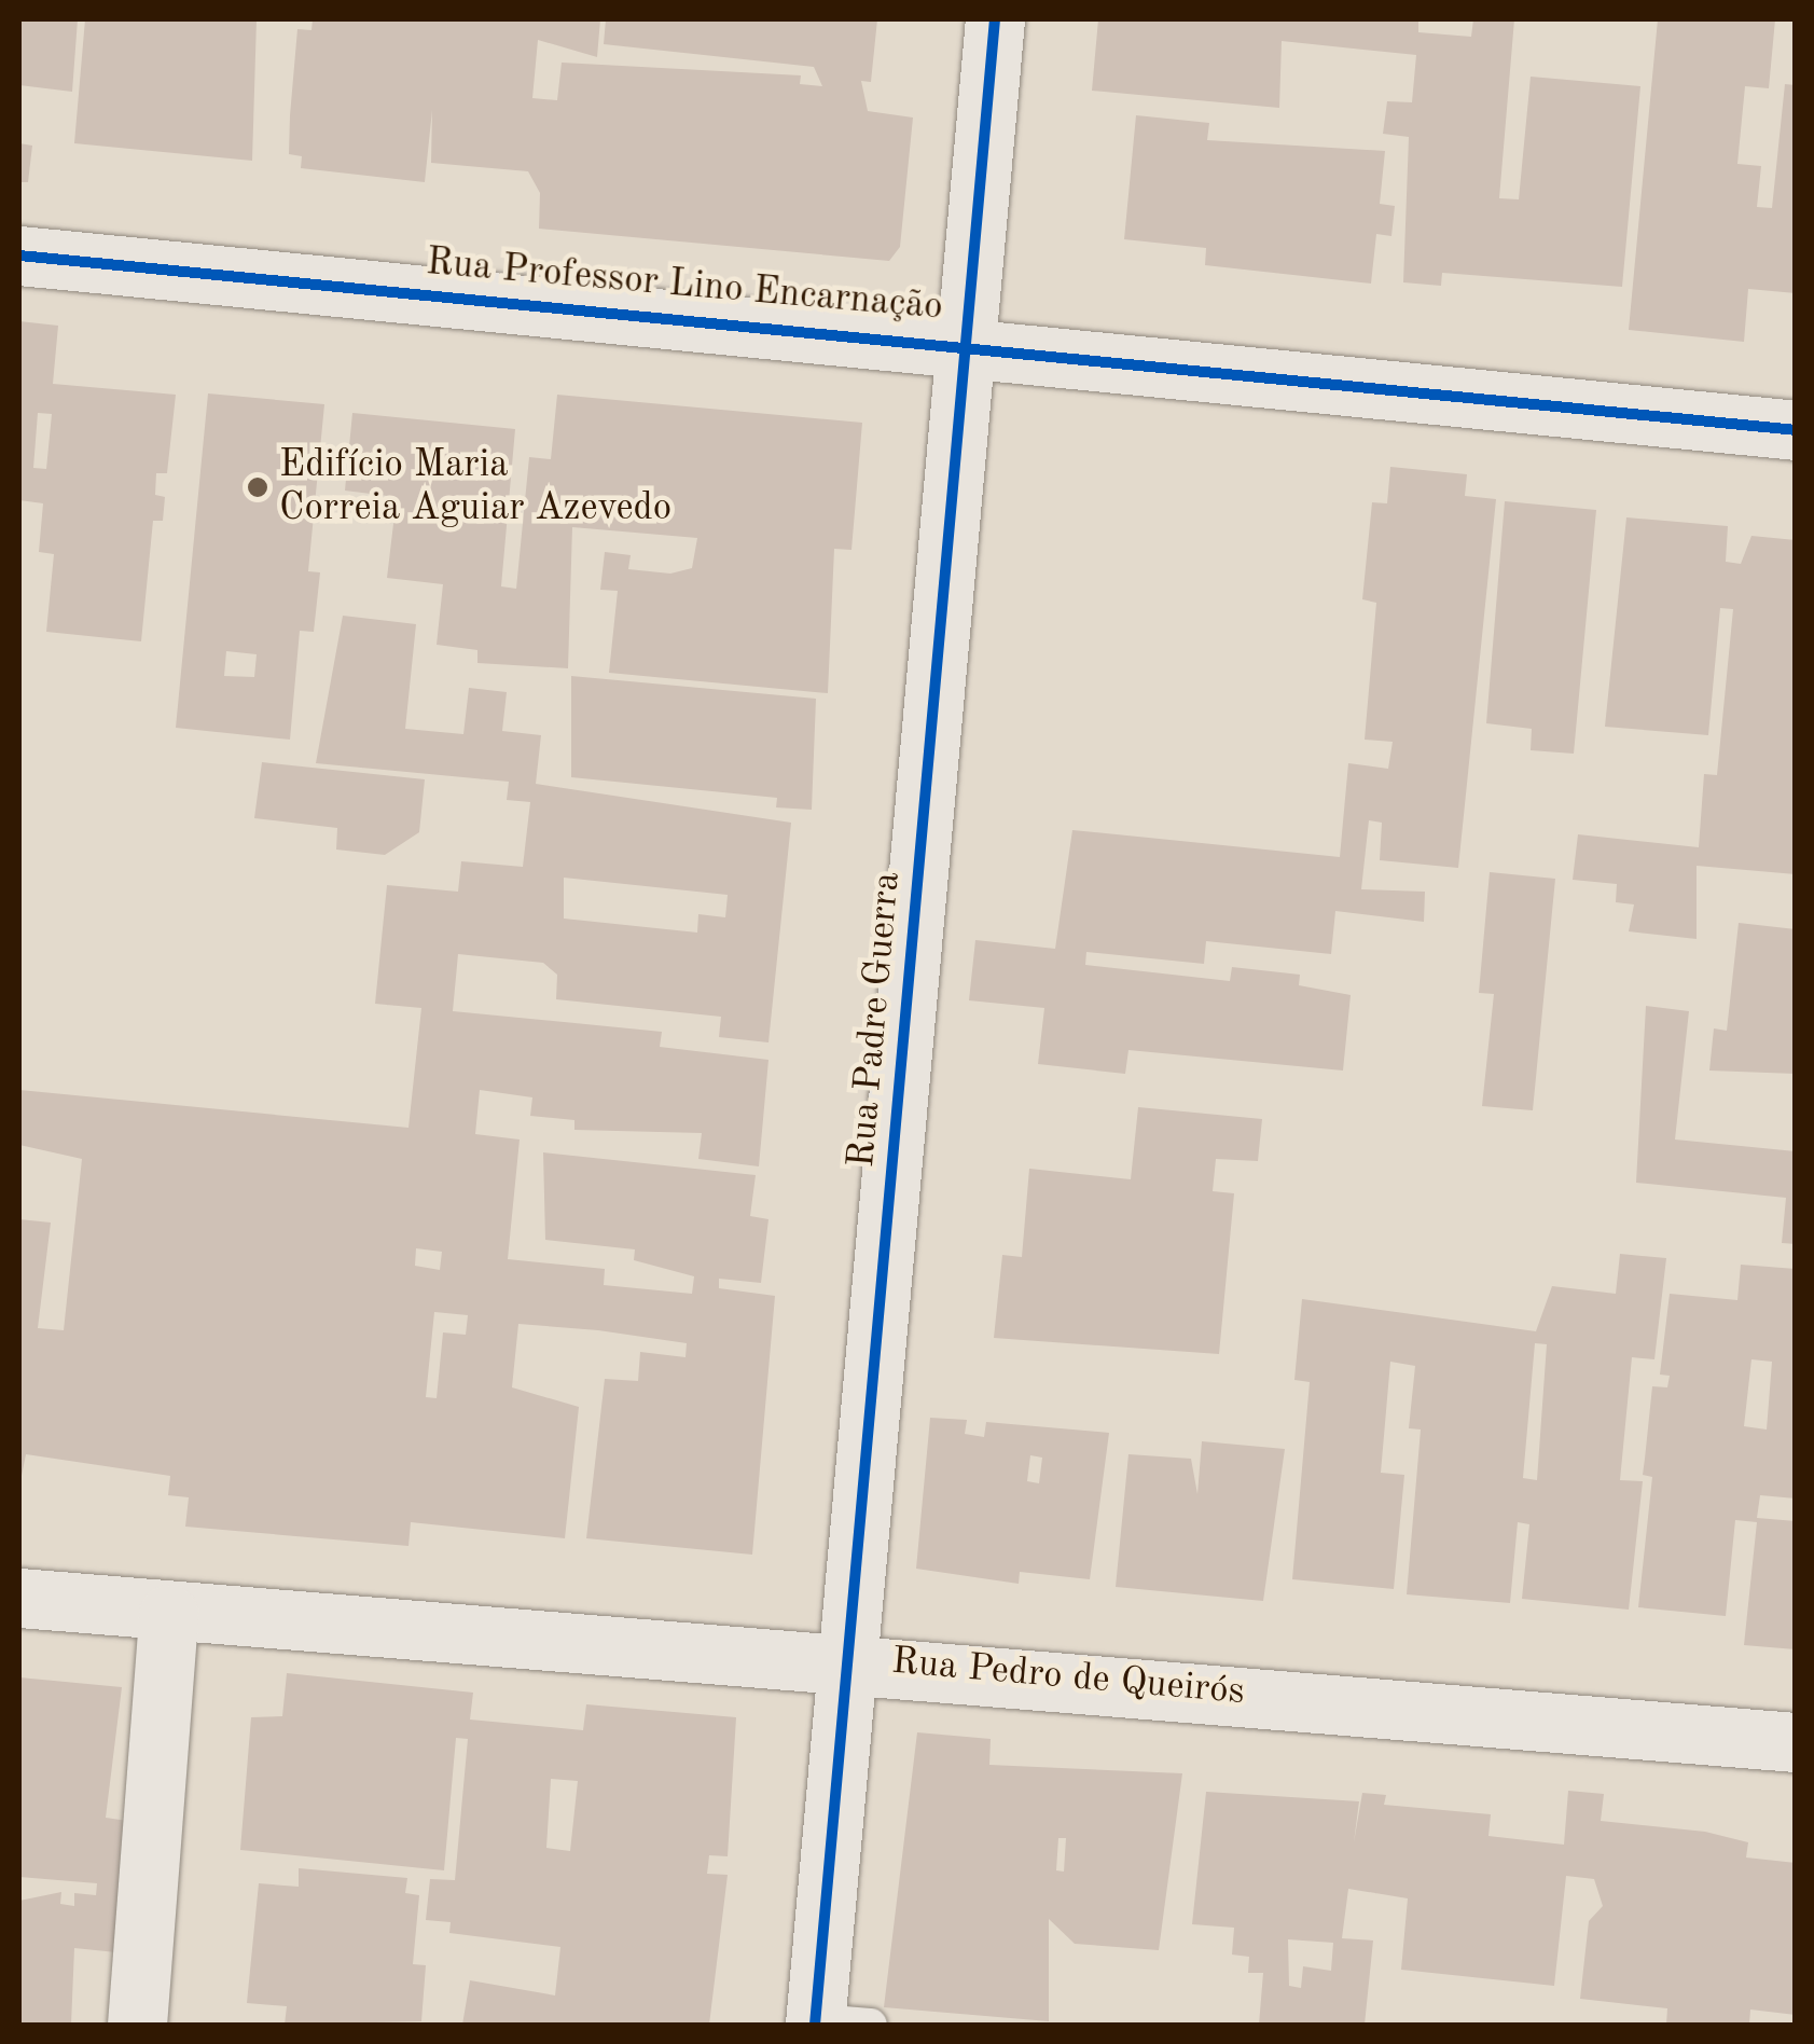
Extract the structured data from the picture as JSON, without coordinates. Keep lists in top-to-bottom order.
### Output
{
  "streets": {
    "street": ["Rua Professor Lino Encarnação", "Rua Padre Guerra", "Rua Pedro de Queirós"]
  },
  "crossings": [
    ["Rua Professor Lino Encarnação", "Rua Padre Guerra"],
    ["Rua Padre Guerra", "Rua Pedro de Queirós"]
  ],
  "places": ["Edifício Maria Correia Aguiar Azevedo"]
}
